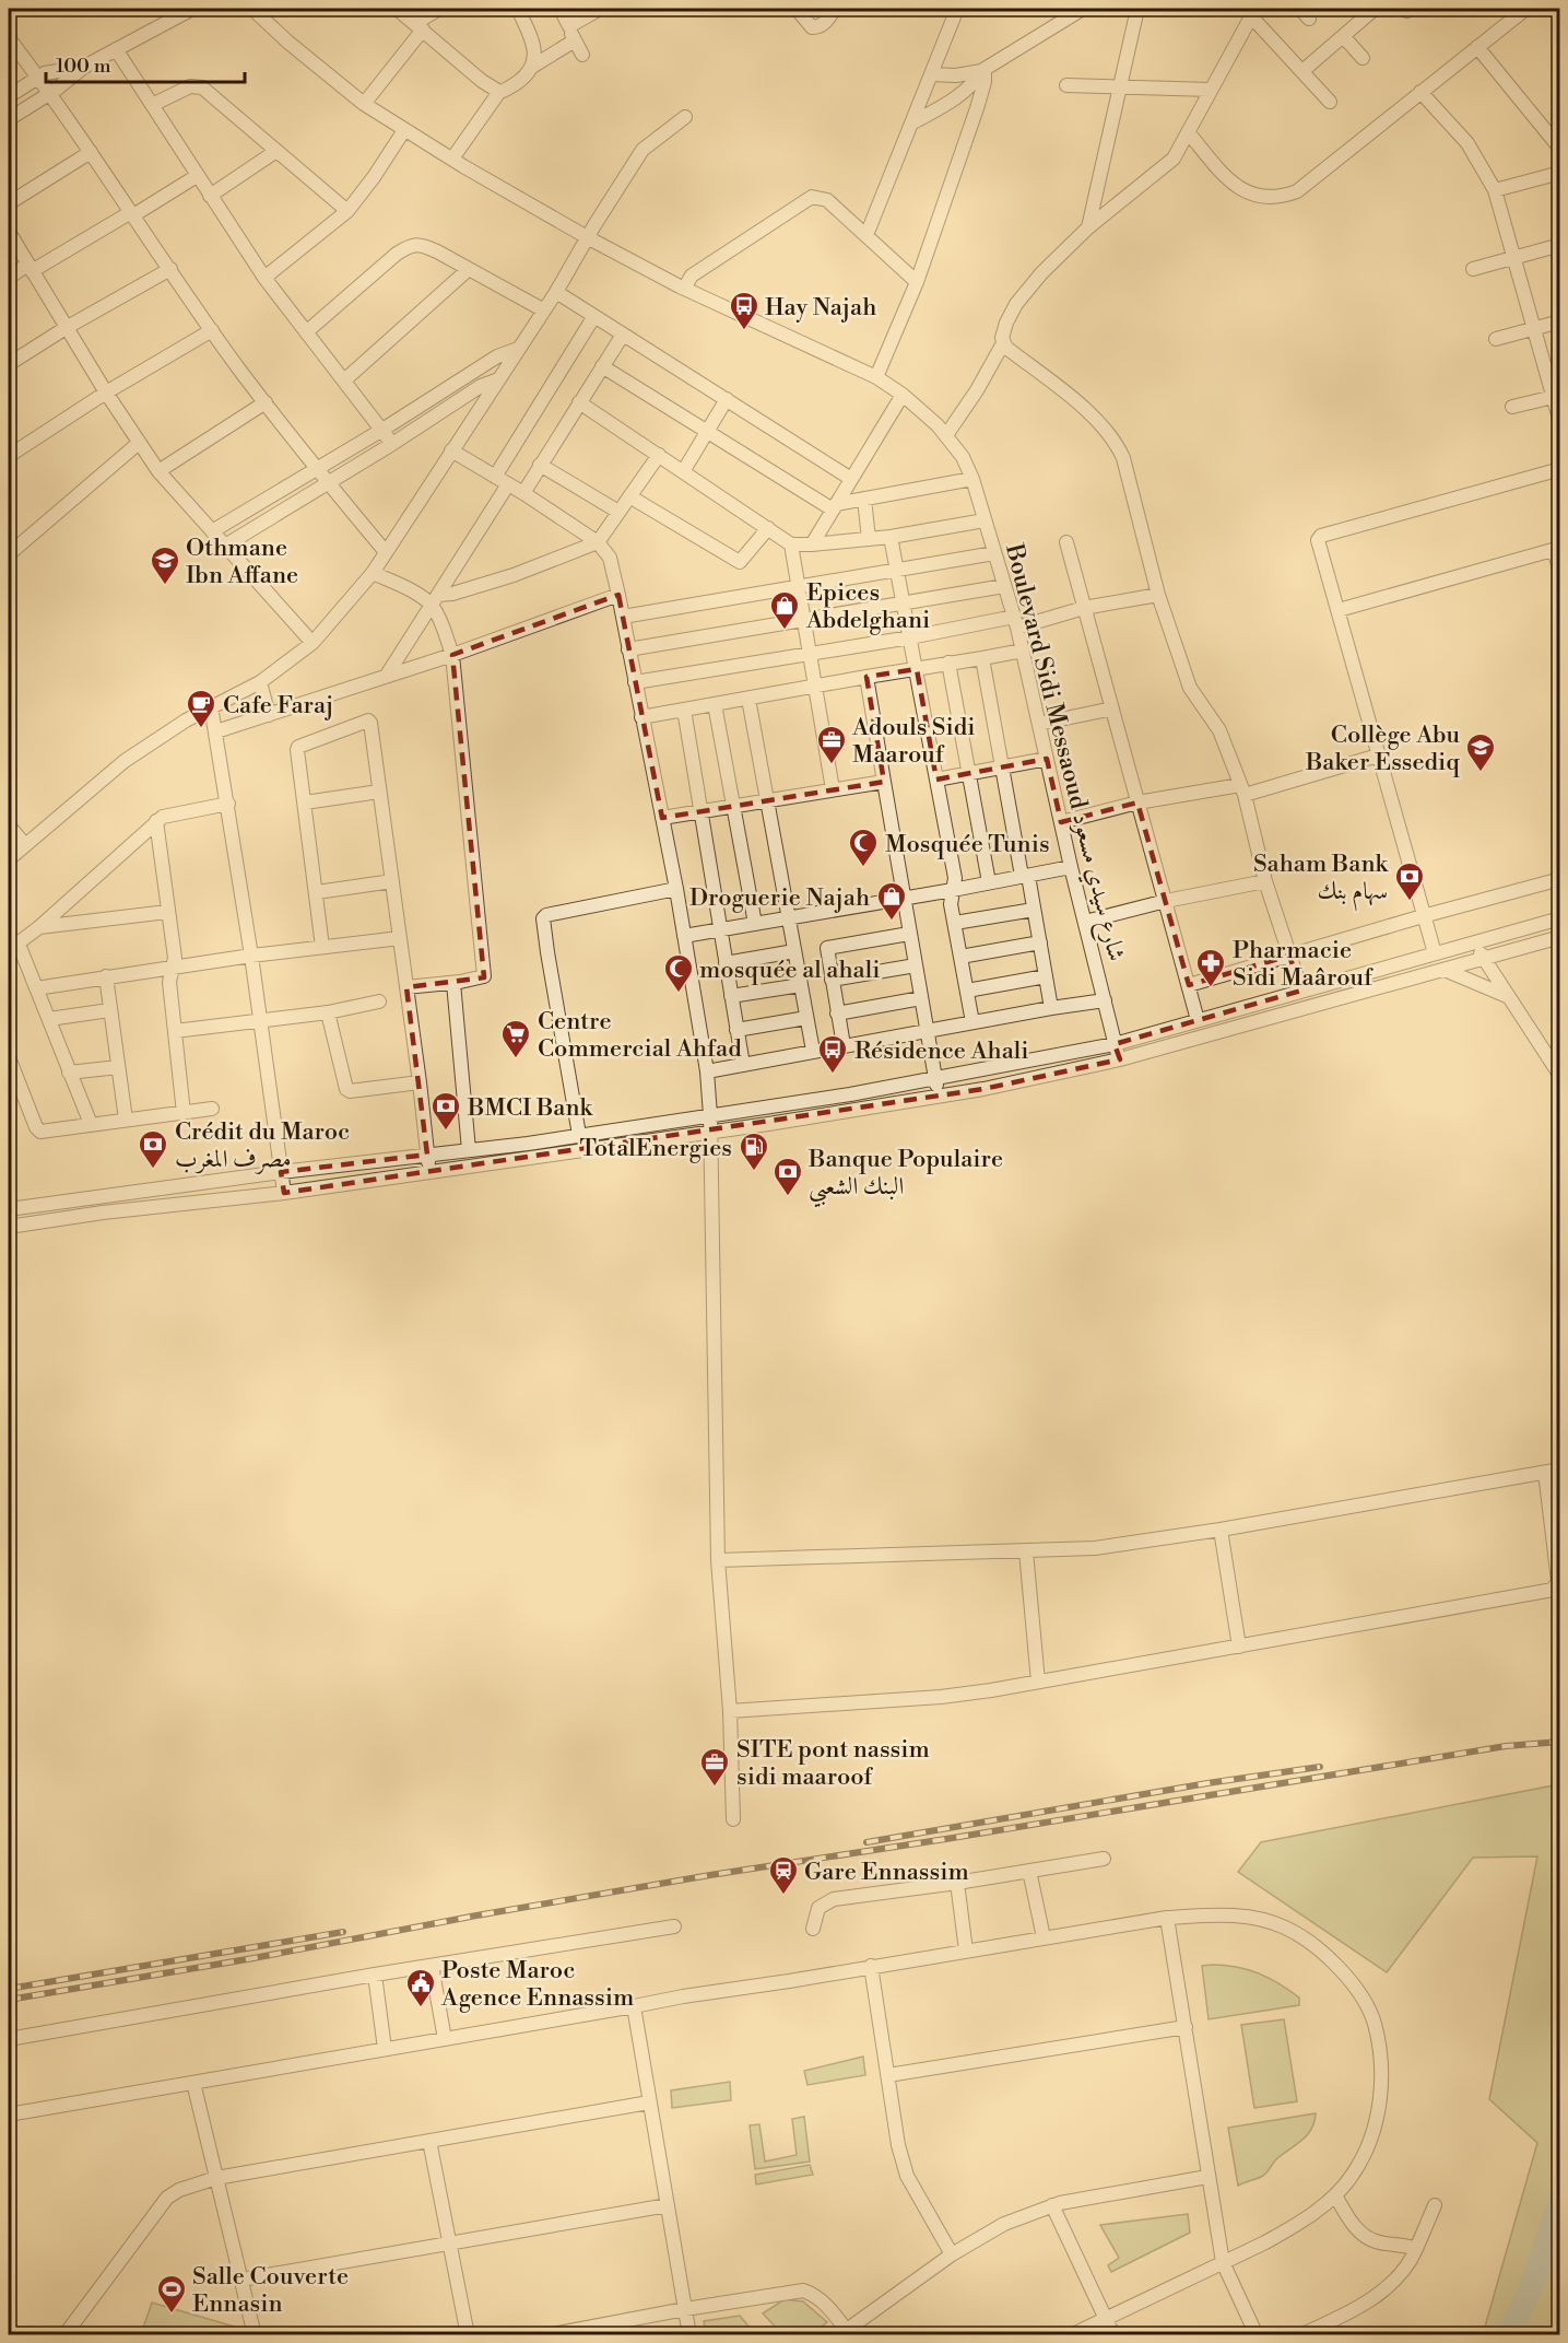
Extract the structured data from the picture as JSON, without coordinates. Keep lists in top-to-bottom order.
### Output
{
  "streets": {
    "street": ["Boulevard Sidi Messaoud شارع سيدي مسعود"]
  },
  "places": {
    "bus stop": ["Hay Najah", "Résidence Ahali"],
    "school or university": ["Othmane Ibn Affane", "Collège Abu Baker Essediq"],
    "shop": ["Epices Abdelghani", "Droguerie Najah"],
    "cafe": ["Cafe Faraj"],
    "office": ["Adouls Sidi Maarouf", "SITE pont nassim sidi maaroof"],
    "mosque": ["Mosquée Tunis", "mosquée al ahali"],
    "bank": [
      "Saham Bank سهام بنك",
      "BMCI Bank",
      "Crédit du Maroc مصرف المغرب",
      "Banque Populaire البنك الشعبي"
    ],
    "pharmacy": ["Pharmacie Sidi Maârouf"],
    "supermarket": ["Centre Commercial Ahfad"],
    "fuel station": ["TotalEnergies"],
    "station": ["Gare Ennassim"],
    "public building": ["Poste Maroc Agence Ennassim"],
    "sports": ["Salle Couverte Ennasin"]
  },
  "scale_bar": "100 m"
}
